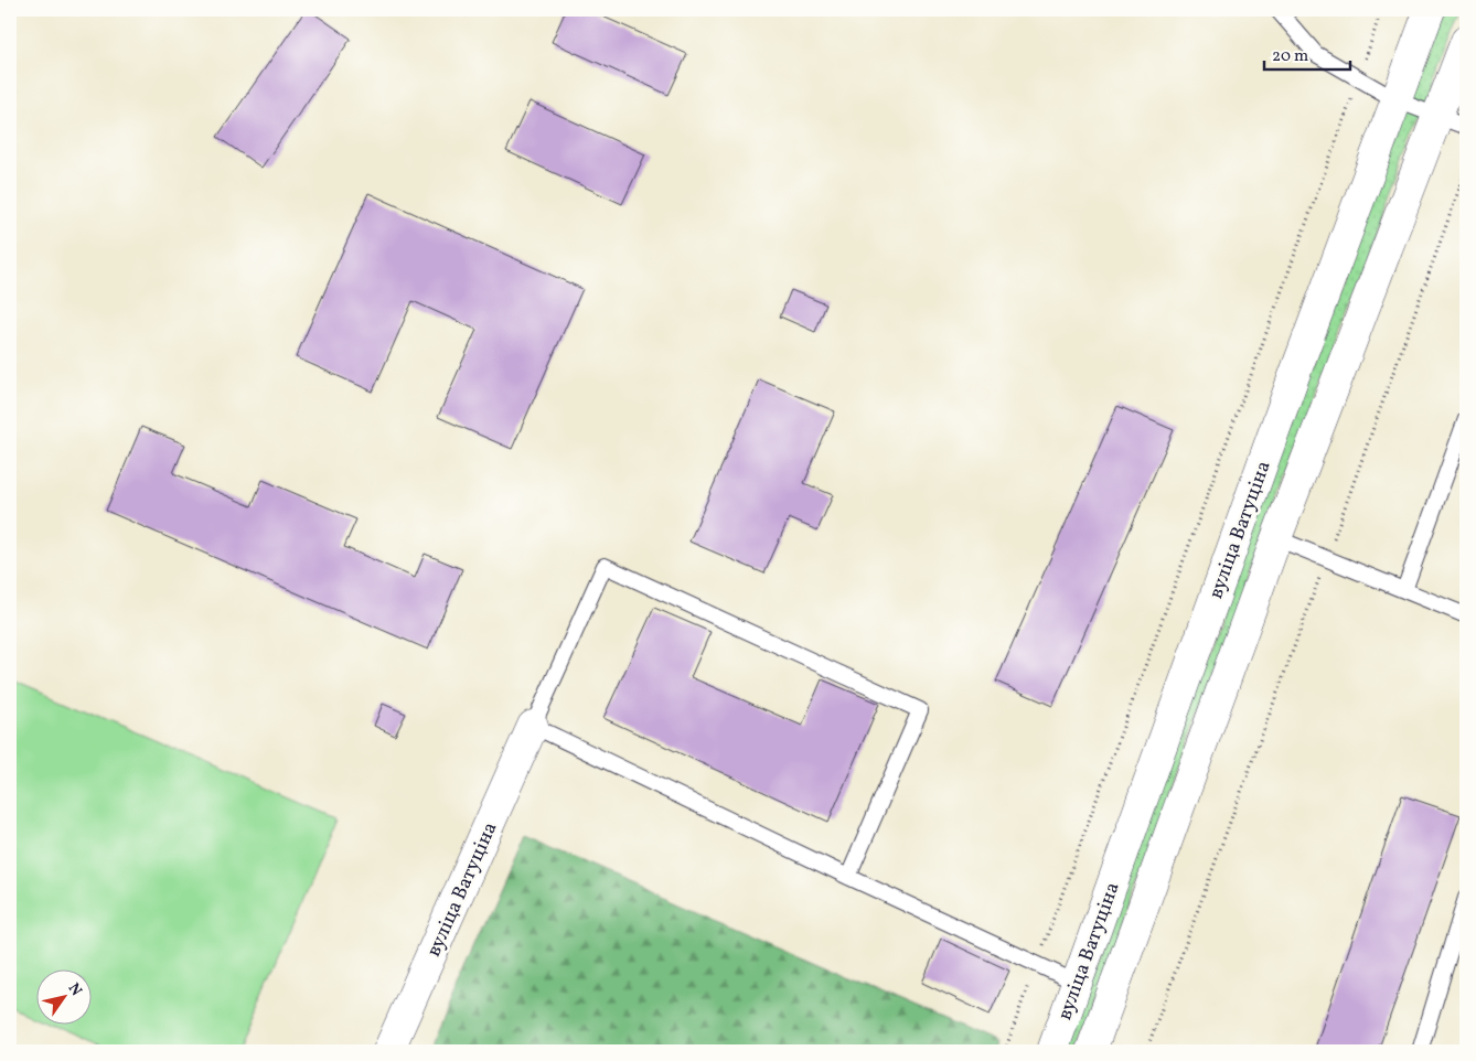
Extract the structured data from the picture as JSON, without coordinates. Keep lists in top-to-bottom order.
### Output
{
  "streets": {
    "street": ["вуліца Ватуціна"]
  },
  "scale_bar": "20 m",
  "north": "top right"
}
